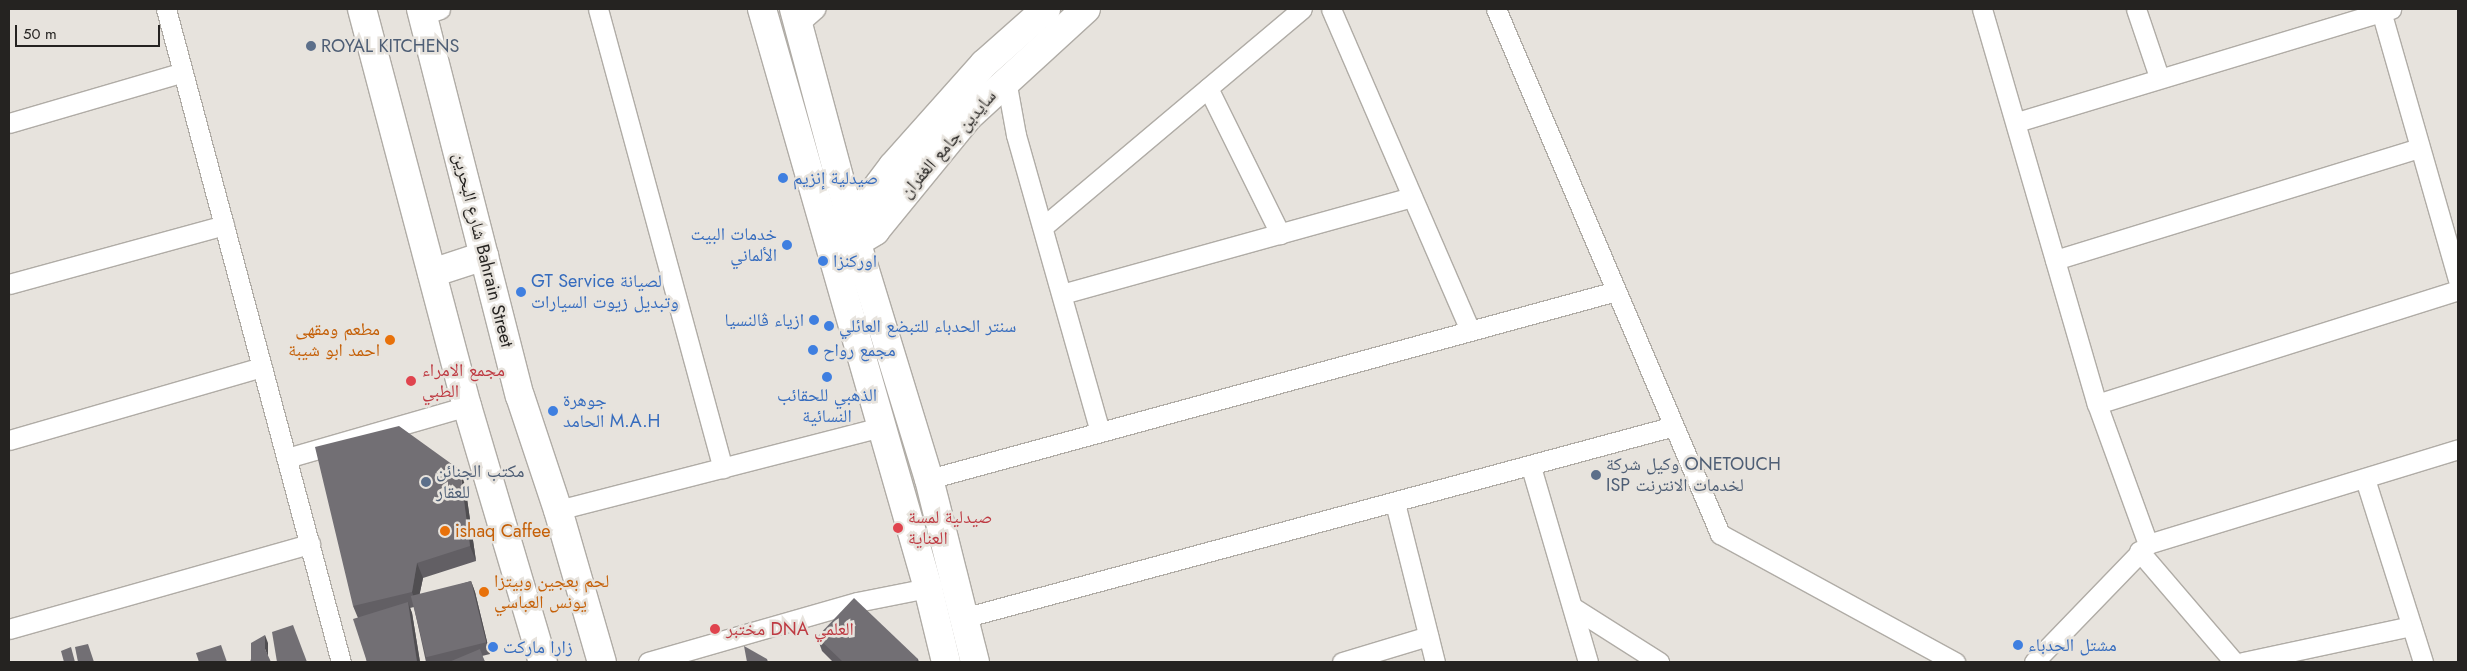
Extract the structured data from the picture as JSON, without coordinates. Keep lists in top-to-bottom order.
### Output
{
  "streets": {
    "street": ["سايدين جامع الغفران", "شارع البحرين Bahrain Street"]
  },
  "places": [
    "ROYAL KITCHENS",
    "صيدلية إنزيم",
    "خدمات البيت الألماني",
    "اوركنزا",
    "GT Service لصيانة وتبديل زيوت السيارات",
    "ازياء ڤالنسيا",
    "سنتر الحدباء للتبضع العائلي",
    "مطعم ومقهى احمد ابو شيبة",
    "مجمع رواح",
    "الذهبي للحقائب النسائية",
    "مجمع الامراء الطبي",
    "جوهرة الحامد M.A.H",
    "وكيل شركة ONETOUCH ISP لخدمات الانترنت",
    "مكتب الجنائن للعقار",
    "صيدلية لمسة العناية",
    "ishaq Caffee",
    "لحم بعجين وبيتزا يونس العباسي",
    "مختبر DNA العلمي",
    "مشتل الحدباء",
    "زارا ماركت"
  ],
  "scale_bar": "50 m"
}
